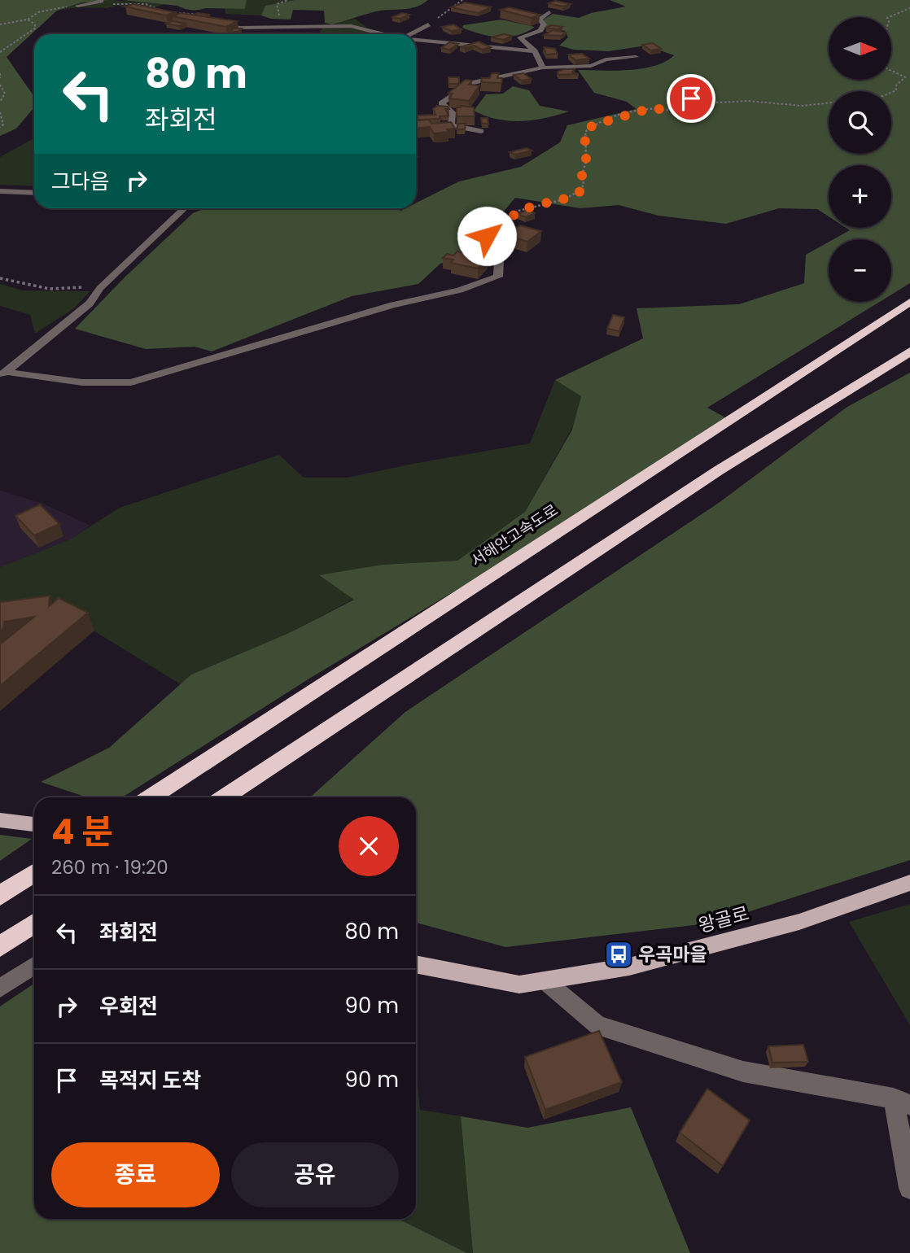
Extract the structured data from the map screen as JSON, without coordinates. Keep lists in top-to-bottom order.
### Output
{
  "streets": {
    "highway": ["서해안고속도로"],
    "main road": ["왕골로"]
  },
  "places": {
    "bus stop": ["우곡마을"]
  },
  "north": "right",
  "page": {
    "map_buttons": ["+", "−"],
    "turn": ["80 m", "좌회전"],
    "then": "그다음",
    "heading": ["4 분", "260 m · 19:20"],
    "list": [
      {
        "name": "좌회전",
        "value": "80 m"
      },
      {
        "name": "우회전",
        "value": "90 m"
      },
      {
        "name": "목적지 도착",
        "value": "90 m"
      }
    ],
    "buttons": ["종료", "공유"]
  }
}
